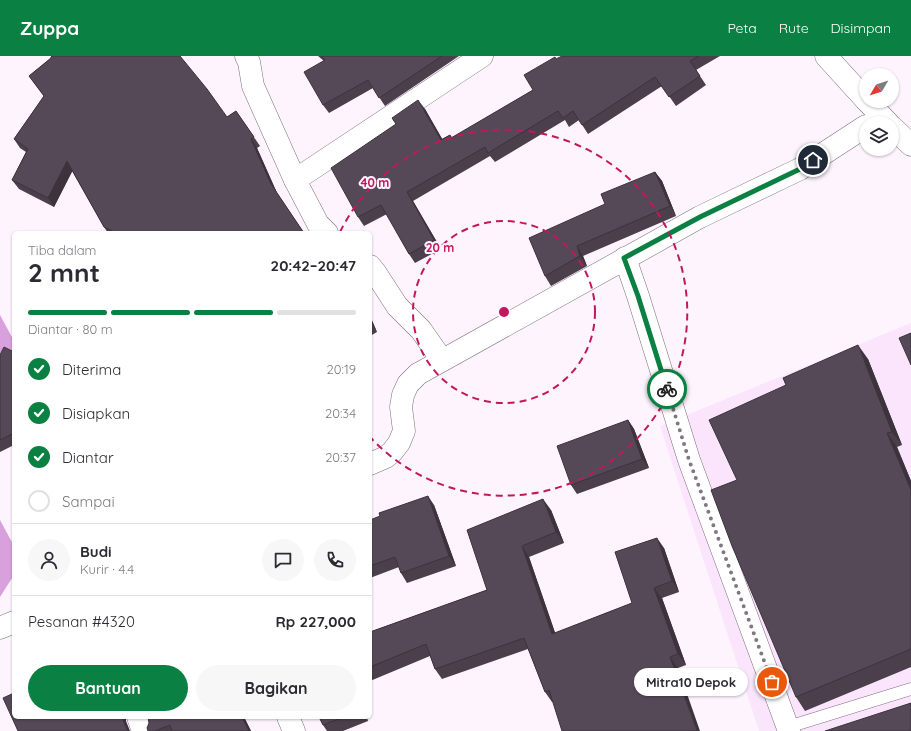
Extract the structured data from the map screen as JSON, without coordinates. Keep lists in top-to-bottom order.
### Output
{
  "places": ["Mitra10 Depok"],
  "north": "bottom left",
  "page": {
    "header": "Zuppa",
    "nav": ["Peta", "Rute", "Disimpan"],
    "heading": ["2 mnt", "Tiba dalam", "20:42–20:47"],
    "panel": [
      "Budi",
      "Kurir · 4.4",
      "Pesanan #4320",
      "Rp 227,000"
    ],
    "bar": "Diantar · 80 m",
    "list": [
      ["Diterima", "20:19"],
      ["Disiapkan", "20:34"],
      ["Diantar", "20:37"],
      "Sampai"
    ],
    "buttons": ["Bantuan", "Bagikan"],
    "bubble": "Mitra10 Depok"
  },
  "rings": ["40 m", "20 m"]
}
